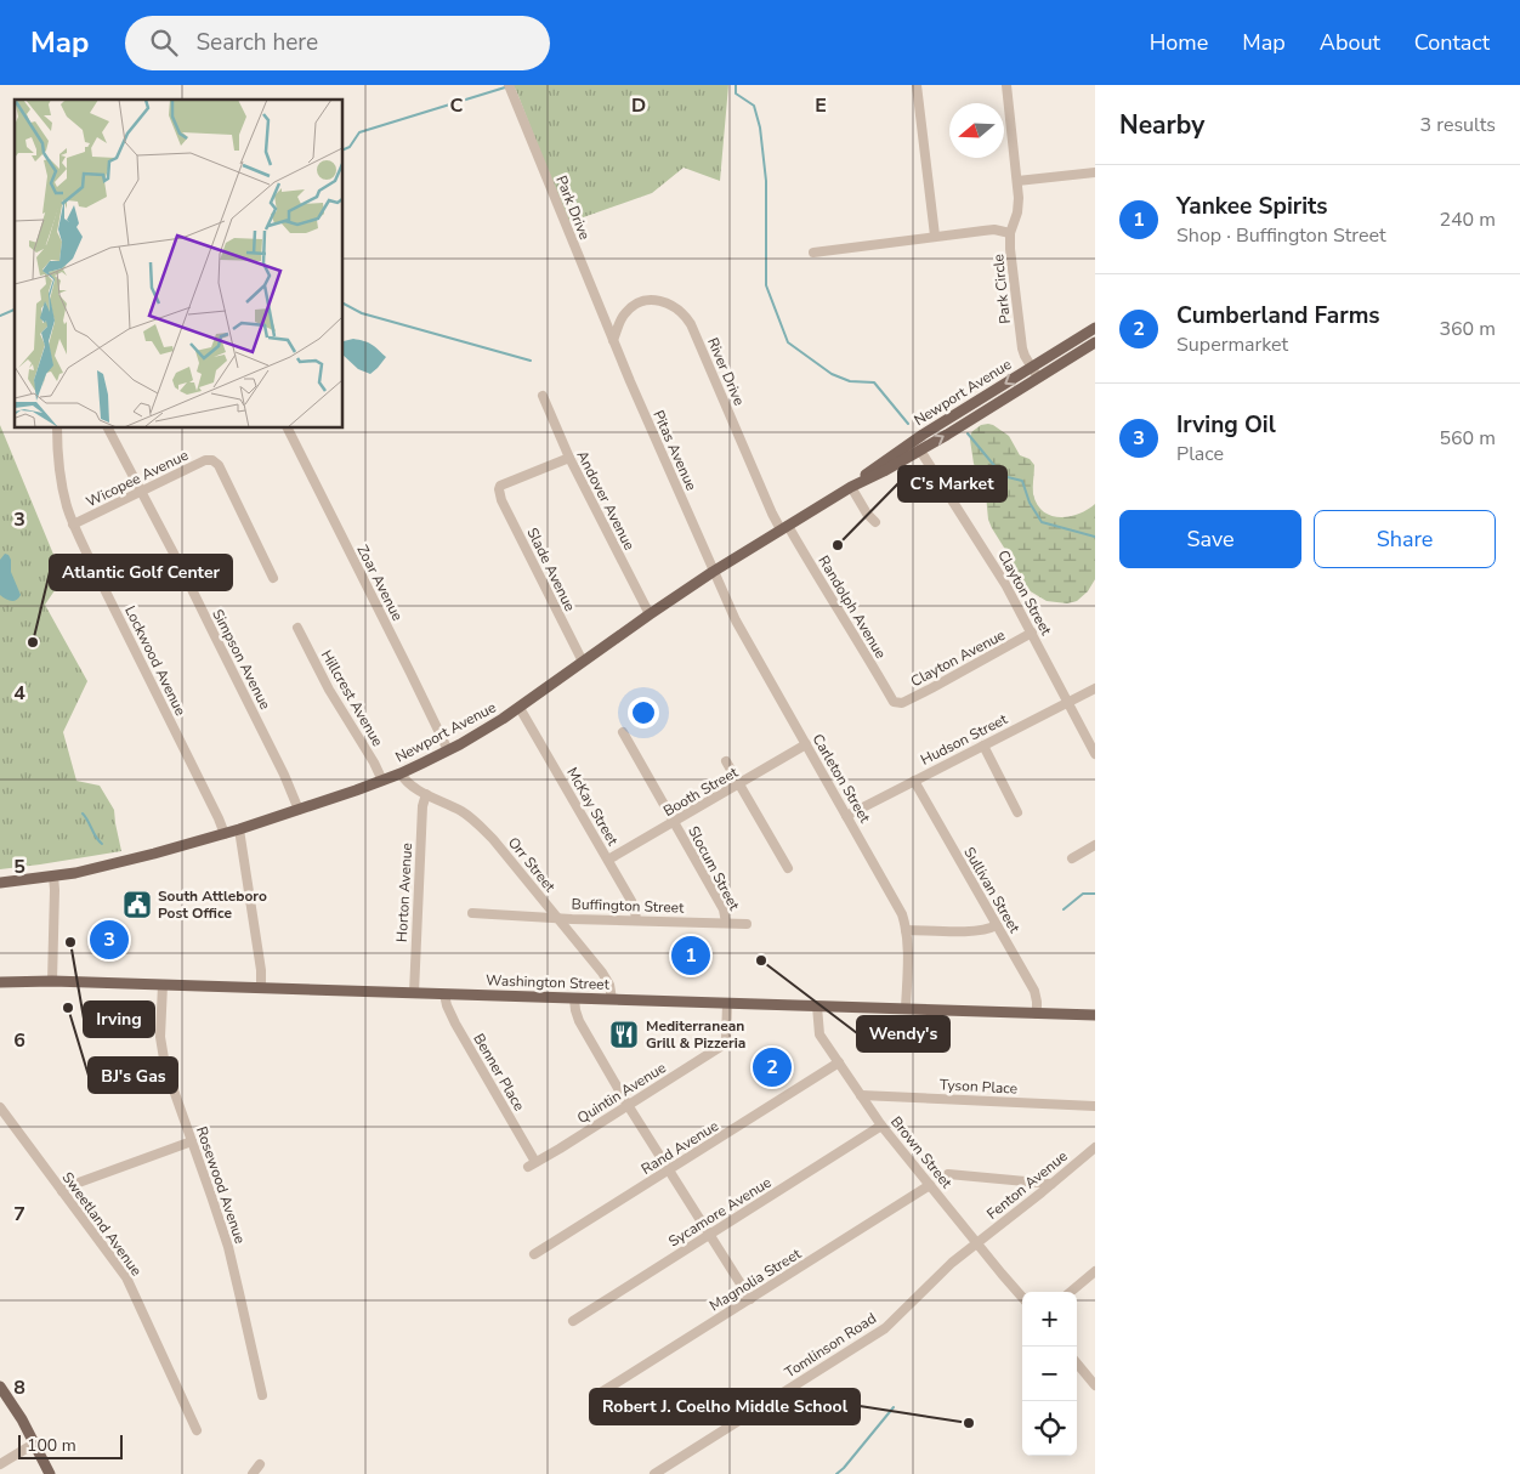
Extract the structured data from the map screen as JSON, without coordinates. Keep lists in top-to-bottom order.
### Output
{
  "streets": {
    "main road": ["Newport Avenue", "Washington Street"],
    "street": [
      "Park Drive",
      "Park Circle",
      "River Drive",
      "Pitas Avenue",
      "Wicopee Avenue",
      "Andover Avenue",
      "Slade Avenue",
      "Zoar Avenue",
      "Clayton Street",
      "Randolph Avenue",
      "Clayton Avenue",
      "Simpson Avenue",
      "Lockwood Avenue",
      "Hillcrest Avenue",
      "Hudson Street",
      "Carleton Street",
      "Booth Street",
      "McKay Street",
      "Orr Street",
      "Slocum Street",
      "Sullivan Street",
      "Horton Avenue",
      "Buffington Street",
      "Benner Place",
      "Tyson Place",
      "Quintin Avenue",
      "Rand Avenue",
      "Brown Street",
      "Rosewood Avenue",
      "Fenton Avenue",
      "Sycamore Avenue",
      "Sweetland Avenue",
      "Magnolia Street",
      "Tomlinson Road"
    ]
  },
  "crossings": [
    ["Park Drive", "River Drive"],
    ["Park Drive", "Pitas Avenue"],
    ["Park Circle", "Newport Avenue"],
    ["River Drive", "Newport Avenue"],
    ["River Drive", "Pitas Avenue"],
    ["River Drive", "Randolph Avenue"],
    ["Newport Avenue", "Pitas Avenue"],
    ["Newport Avenue", "Andover Avenue"],
    ["Newport Avenue", "Slade Avenue"],
    ["Newport Avenue", "Zoar Avenue"],
    ["Newport Avenue", "Clayton Street"],
    ["Newport Avenue", "Randolph Avenue"],
    ["Newport Avenue", "Simpson Avenue"],
    ["Newport Avenue", "Lockwood Avenue"],
    ["Newport Avenue", "Hillcrest Avenue"],
    ["Newport Avenue", "Carleton Street"],
    ["Newport Avenue", "McKay Street"],
    ["Newport Avenue", "Orr Street"],
    ["Pitas Avenue", "Carleton Street"],
    ["Wicopee Avenue", "Simpson Avenue"],
    ["Wicopee Avenue", "Lockwood Avenue"],
    ["Andover Avenue", "Slade Avenue"],
    ["Clayton Street", "Clayton Avenue"],
    ["Clayton Street", "Hudson Street"],
    ["Randolph Avenue", "Clayton Avenue"],
    ["Hudson Street", "Carleton Street"],
    ["Hudson Street", "Sullivan Street"],
    ["Carleton Street", "Booth Street"],
    ["Carleton Street", "Washington Street"],
    ["Booth Street", "McKay Street"],
    ["Booth Street", "Slocum Street"],
    ["McKay Street", "Buffington Street"],
    ["Orr Street", "Horton Avenue"],
    ["Orr Street", "Buffington Street"],
    ["Orr Street", "Washington Street"],
    ["Slocum Street", "Buffington Street"],
    ["Sullivan Street", "Washington Street"],
    ["Horton Avenue", "Washington Street"],
    ["Washington Street", "Benner Place"],
    ["Washington Street", "Quintin Avenue"],
    ["Washington Street", "Brown Street"],
    ["Washington Street", "Rosewood Avenue"],
    ["Benner Place", "Quintin Avenue"],
    ["Tyson Place", "Brown Street"],
    ["Rand Avenue", "Brown Street"],
    ["Brown Street", "Fenton Avenue"],
    ["Brown Street", "Sycamore Avenue"],
    ["Brown Street", "Magnolia Street"],
    ["Brown Street", "Tomlinson Road"],
    ["Fenton Avenue", "Tomlinson Road"]
  ],
  "places": {
    "other": [
      "C's Market",
      "Atlantic Golf Center",
      "Irving",
      "Wendy's",
      "BJ's Gas",
      "Robert J. Coelho Middle School"
    ],
    "public building": ["South Attleboro Post Office"],
    "restaurant": ["Mediterranean Grill & Pizzeria"]
  },
  "scale_bar": "100 m",
  "north": "left",
  "page": {
    "header": "Map",
    "search": "Search here",
    "nav": [
      "Home",
      "Map",
      "About",
      "Contact"
    ],
    "heading": ["Nearby", "3 results"],
    "list": [
      {
        "mark": "1",
        "name": "Yankee Spirits",
        "note": "Shop · Buffington Street",
        "value": "240 m"
      },
      {
        "mark": "2",
        "name": "Cumberland Farms",
        "note": "Supermarket",
        "value": "360 m"
      },
      {
        "mark": "3",
        "name": "Irving Oil",
        "note": "Place",
        "value": "560 m"
      }
    ],
    "buttons": ["Save", "Share"],
    "pins": ["3", "1", "2"],
    "map_buttons": ["+", "−"],
    "scale": "100 m"
  },
  "grid": {
    "columns": ["C", "D", "E"],
    "rows": [
      "3",
      "4",
      "5",
      "6",
      "7",
      "8"
    ]
  }
}
